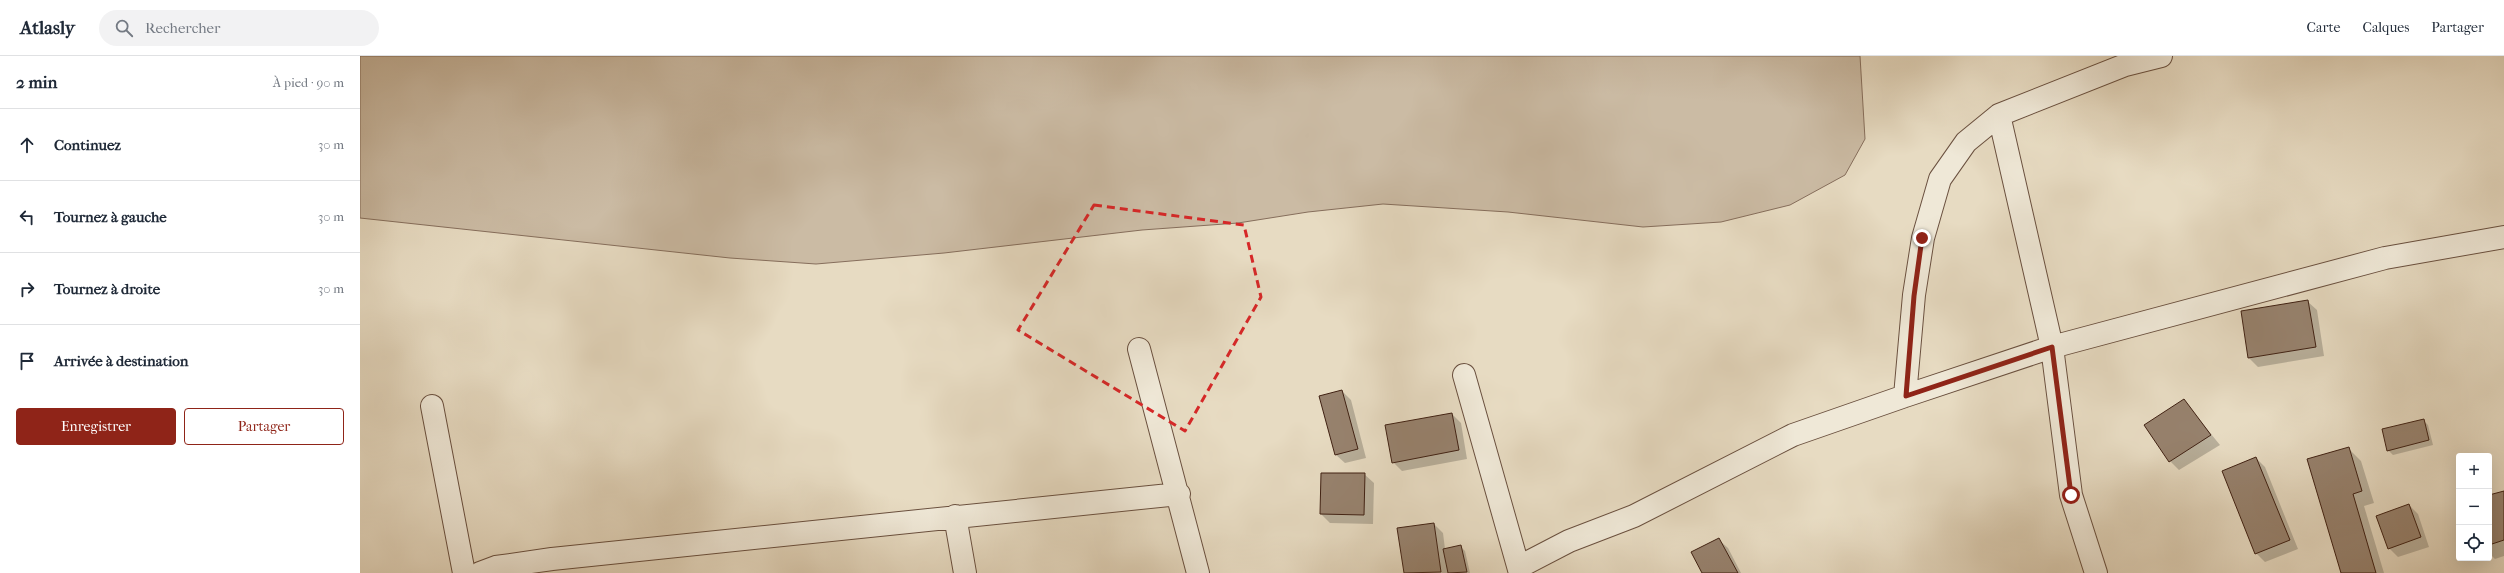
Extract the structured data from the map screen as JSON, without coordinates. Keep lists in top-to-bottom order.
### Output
{
  "page": {
    "header": "Atlasly",
    "search": "Rechercher",
    "nav": ["Carte", "Calques", "Partager"],
    "heading": ["2 min", "À pied · 90 m"],
    "list": [
      ["Continuez", "30 m"],
      ["Tournez à gauche", "30 m"],
      ["Tournez à droite", "30 m"],
      "Arrivée à destination"
    ],
    "buttons": ["Enregistrer", "Partager"],
    "map_buttons": ["+", "−"]
  }
}
